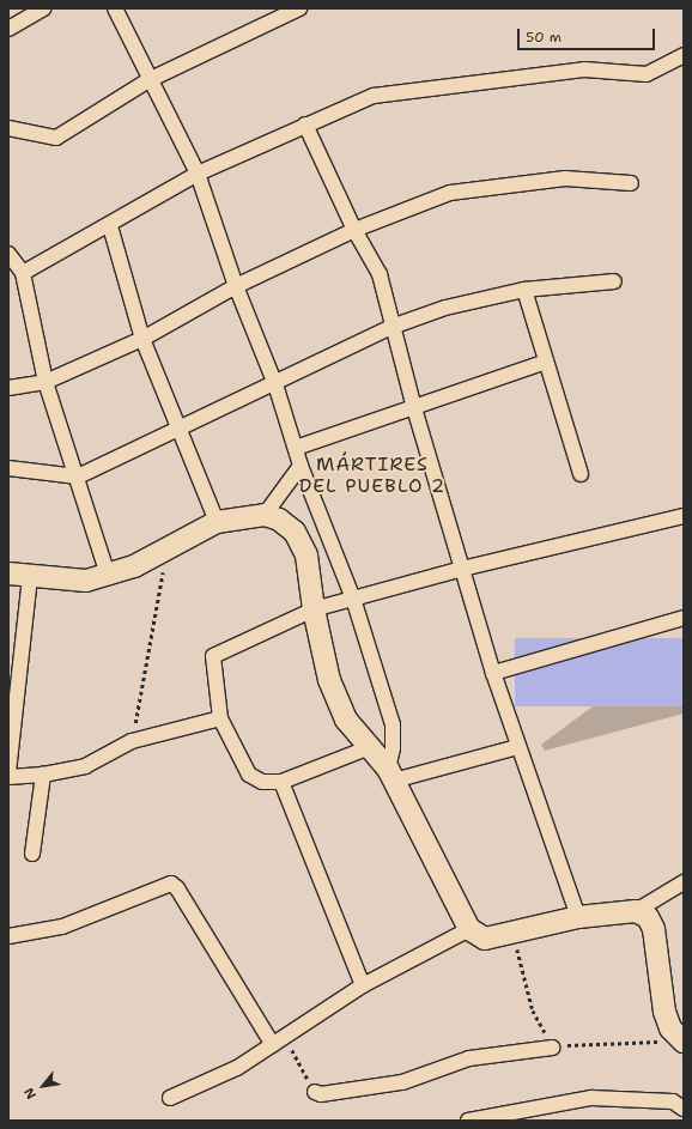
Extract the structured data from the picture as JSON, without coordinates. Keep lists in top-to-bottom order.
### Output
{
  "districts": ["MÁRTIRES DEL PUEBLO 2"],
  "scale_bar": "50 m",
  "north": "bottom left"
}
